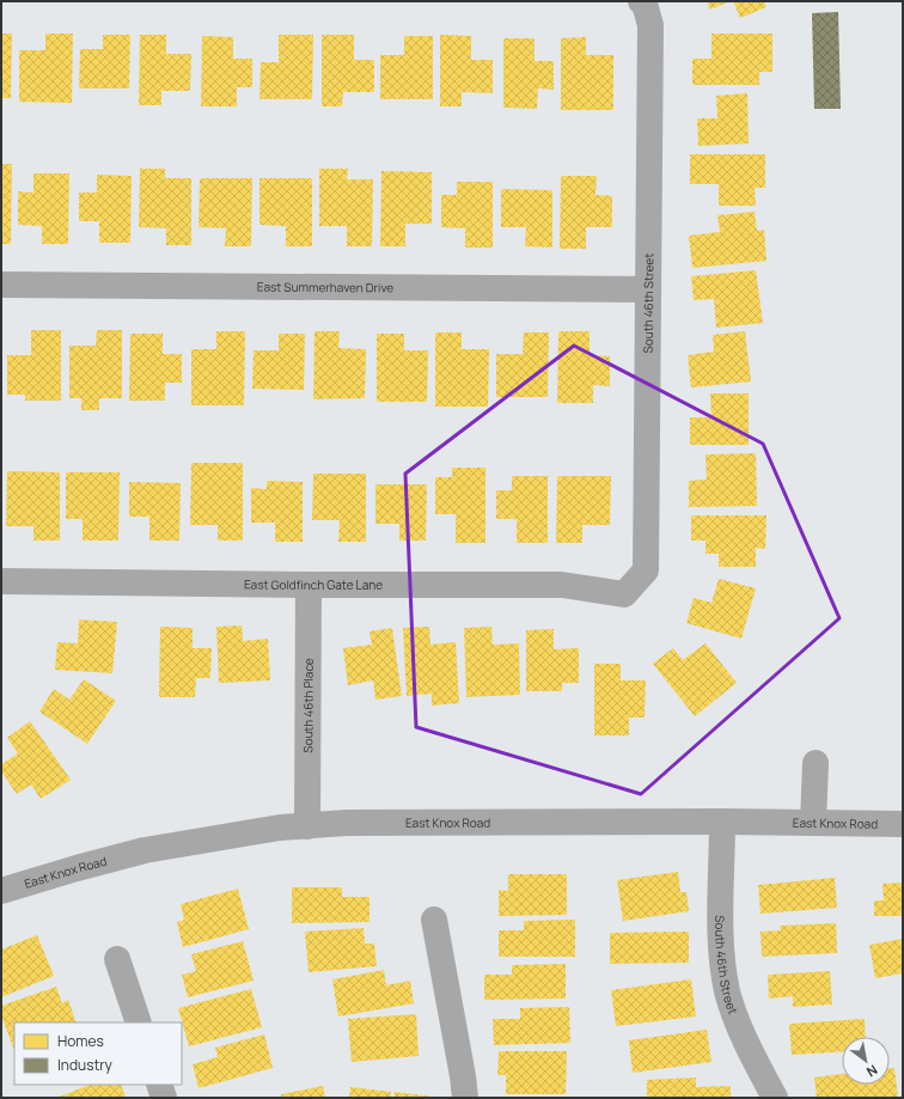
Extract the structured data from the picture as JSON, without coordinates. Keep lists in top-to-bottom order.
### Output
{
  "streets": {
    "street": [
      "East Summerhaven Drive",
      "South 46th Street",
      "East Goldfinch Gate Lane",
      "South 46th Place",
      "East Knox Road"
    ]
  },
  "crossings": [
    ["East Summerhaven Drive", "South 46th Street"],
    ["South 46th Street", "East Goldfinch Gate Lane"],
    ["South 46th Street", "East Knox Road"],
    ["East Goldfinch Gate Lane", "South 46th Place"],
    ["South 46th Place", "East Knox Road"]
  ],
  "legend": ["Homes", "Industry"],
  "north": "bottom right"
}
